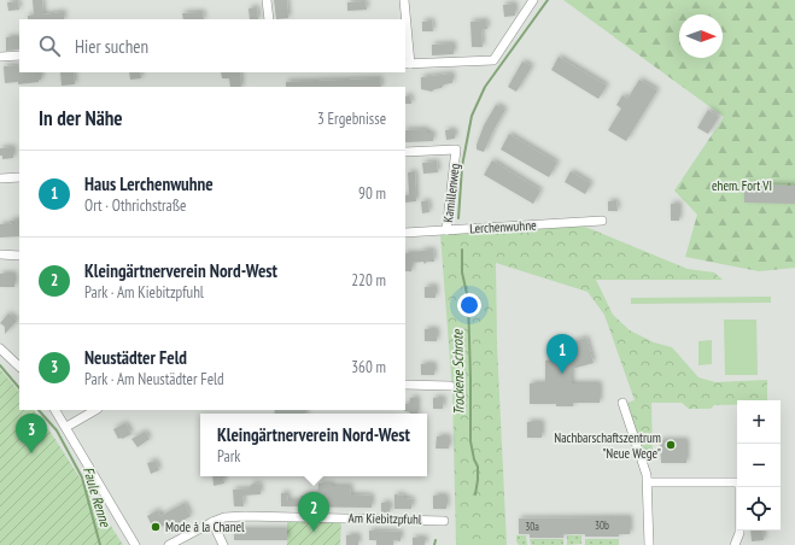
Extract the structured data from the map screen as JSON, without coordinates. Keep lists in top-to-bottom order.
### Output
{
  "streets": {
    "street": ["Kamillenweg", "Lerchenwuhne", "Am Kiebitzpfuhl"]
  },
  "crossings": [
    ["Kamillenweg", "Lerchenwuhne"]
  ],
  "water": ["Trockene Schrote", "Faule Renne"],
  "parks": ["ehem. Fort VI"],
  "places": ["Nachbarschaftszentrum \"Neue Wege\"", "Mode à la Chanel"],
  "house_numbers": ["30b", "30a"],
  "north": "right",
  "page": {
    "search": "Hier suchen",
    "heading": ["In der Nähe", "3 Ergebnisse"],
    "list": [
      {
        "mark": "1",
        "name": "Haus Lerchenwuhne",
        "note": "Ort · Othrichstraße",
        "value": "90 m"
      },
      {
        "mark": "2",
        "name": "Kleingärtnerverein Nord-West",
        "note": "Park · Am Kiebitzpfuhl",
        "value": "220 m"
      },
      {
        "mark": "3",
        "name": "Neustädter Feld",
        "note": "Park · Am Neustädter Feld",
        "value": "360 m"
      }
    ],
    "pins": ["1", "3", "2"],
    "map_buttons": ["+", "−"],
    "popup": ["Kleingärtnerverein Nord-West", "Park"]
  }
}
